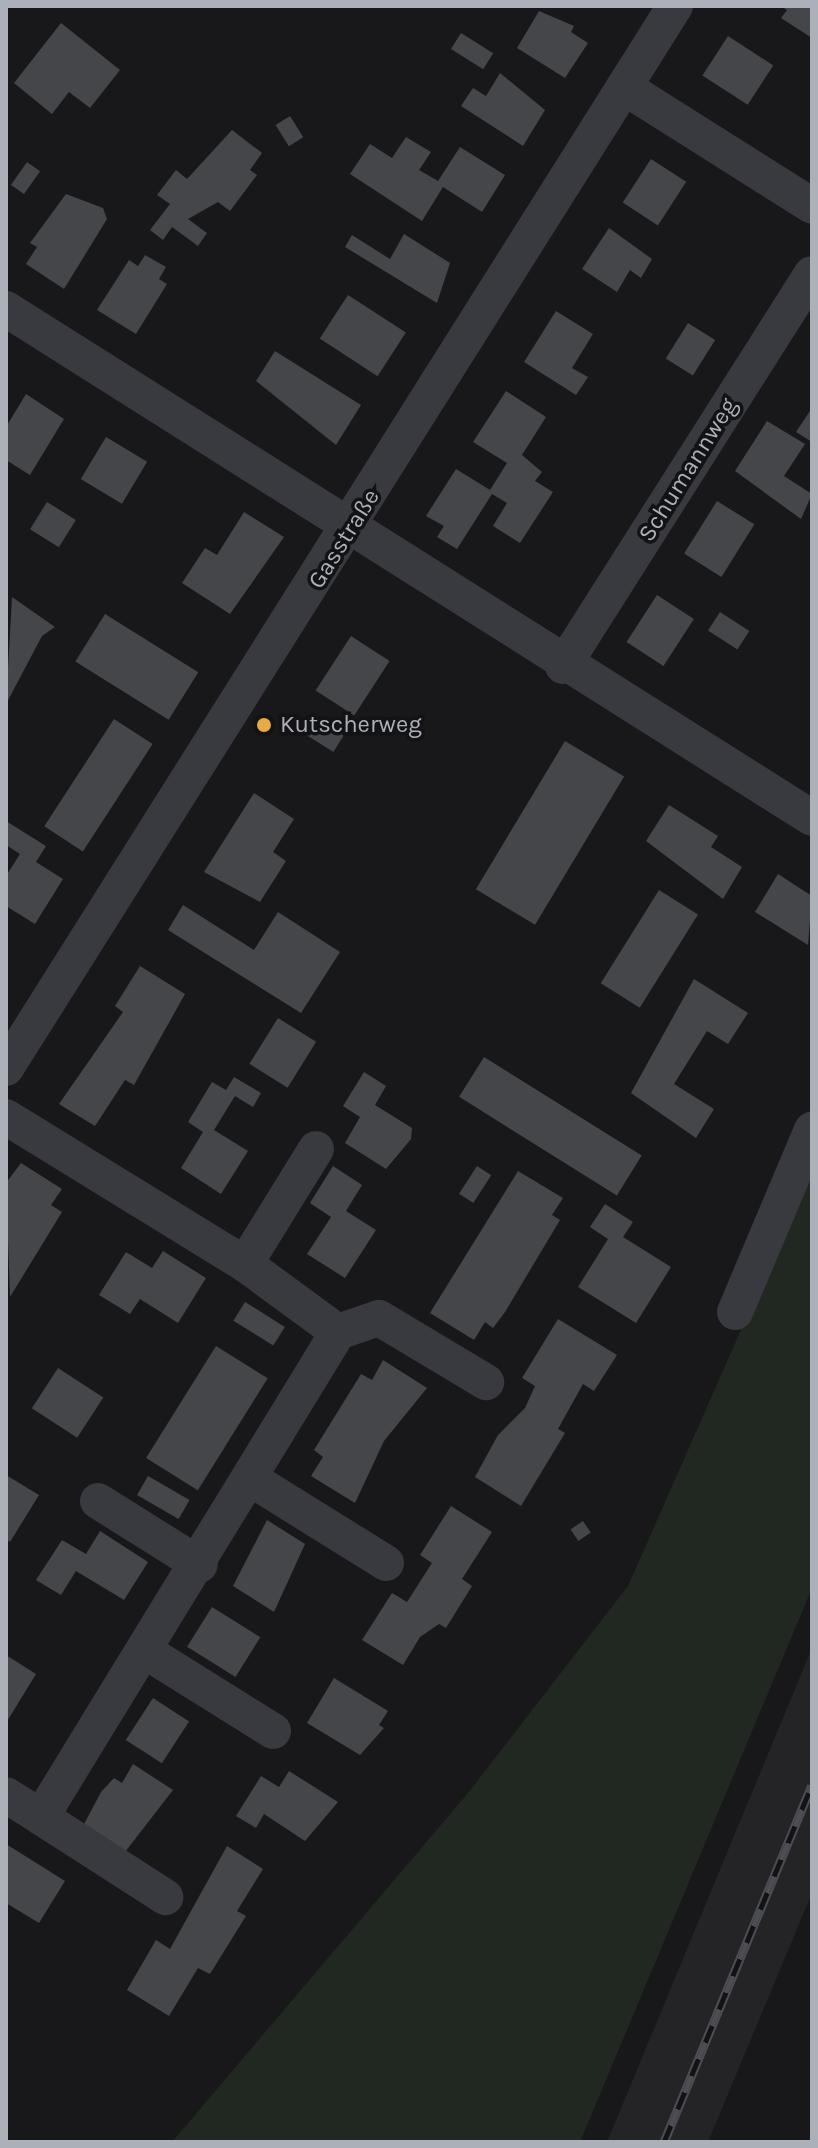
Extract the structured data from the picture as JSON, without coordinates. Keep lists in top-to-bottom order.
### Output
{
  "streets": {
    "street": ["Schumannweg", "Gasstraße"]
  },
  "places": ["Kutscherweg"]
}
